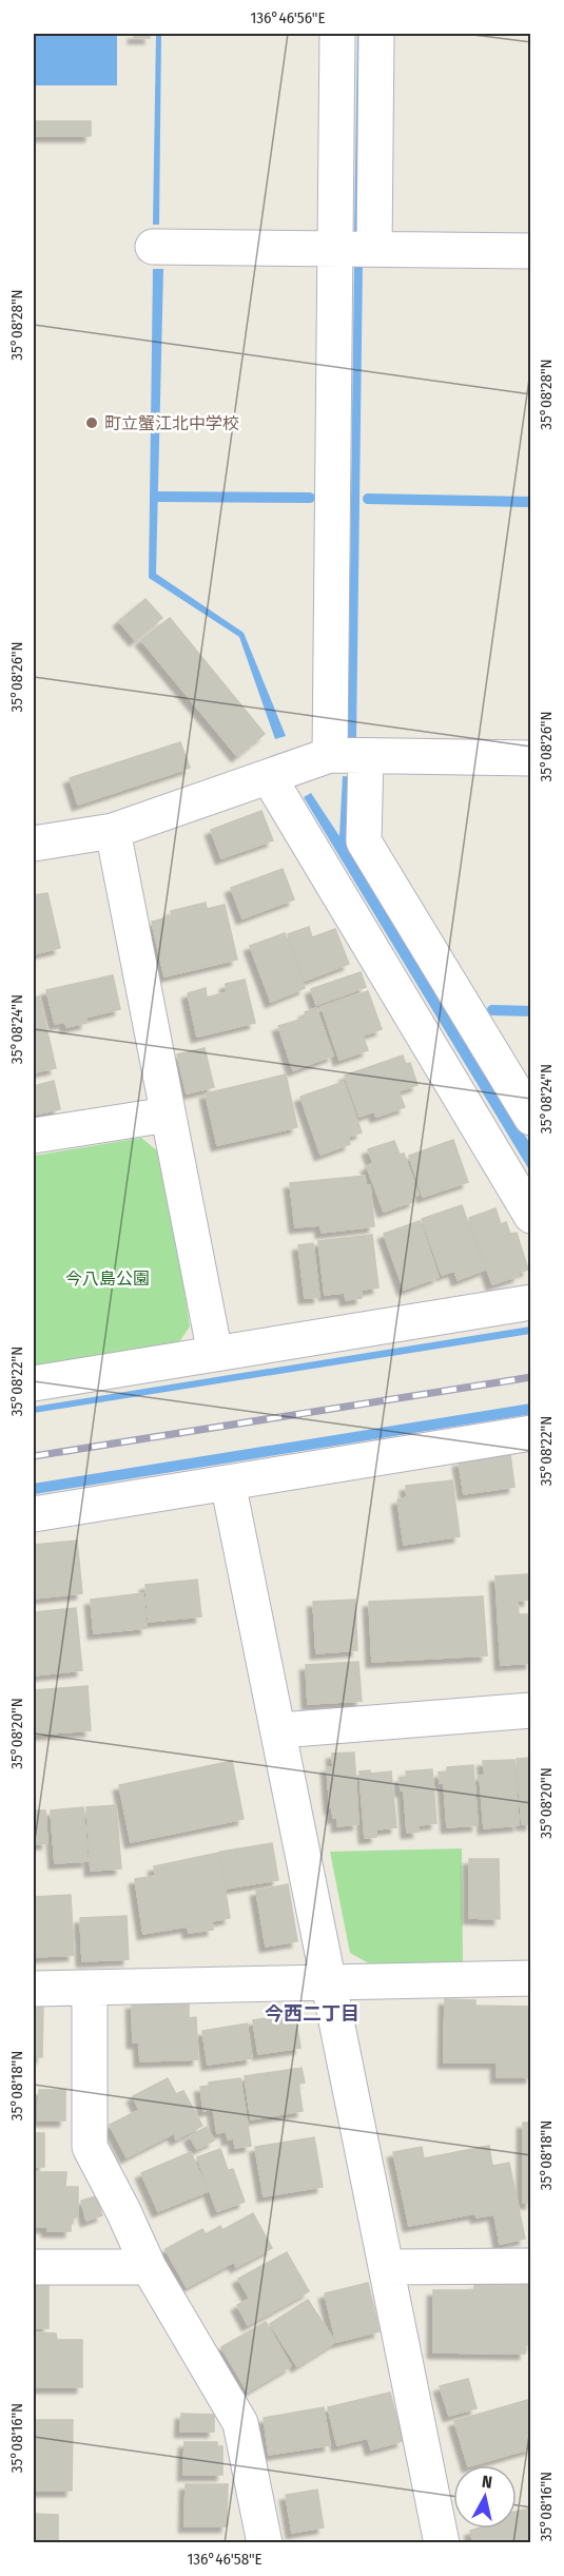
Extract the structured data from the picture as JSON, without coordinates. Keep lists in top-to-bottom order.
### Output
{
  "districts": ["今西二丁目"],
  "parks": ["今八島公園"],
  "places": ["町立蟹江北中学校"],
  "north": "top",
  "coordinates": [
    "136°46'56\"E",
    "35°08'28\"N",
    "35°08'26\"N",
    "35°08'24\"N",
    "35°08'22\"N",
    "35°08'20\"N",
    "35°08'18\"N",
    "35°08'16\"N",
    "136°46'58\"E"
  ]
}
